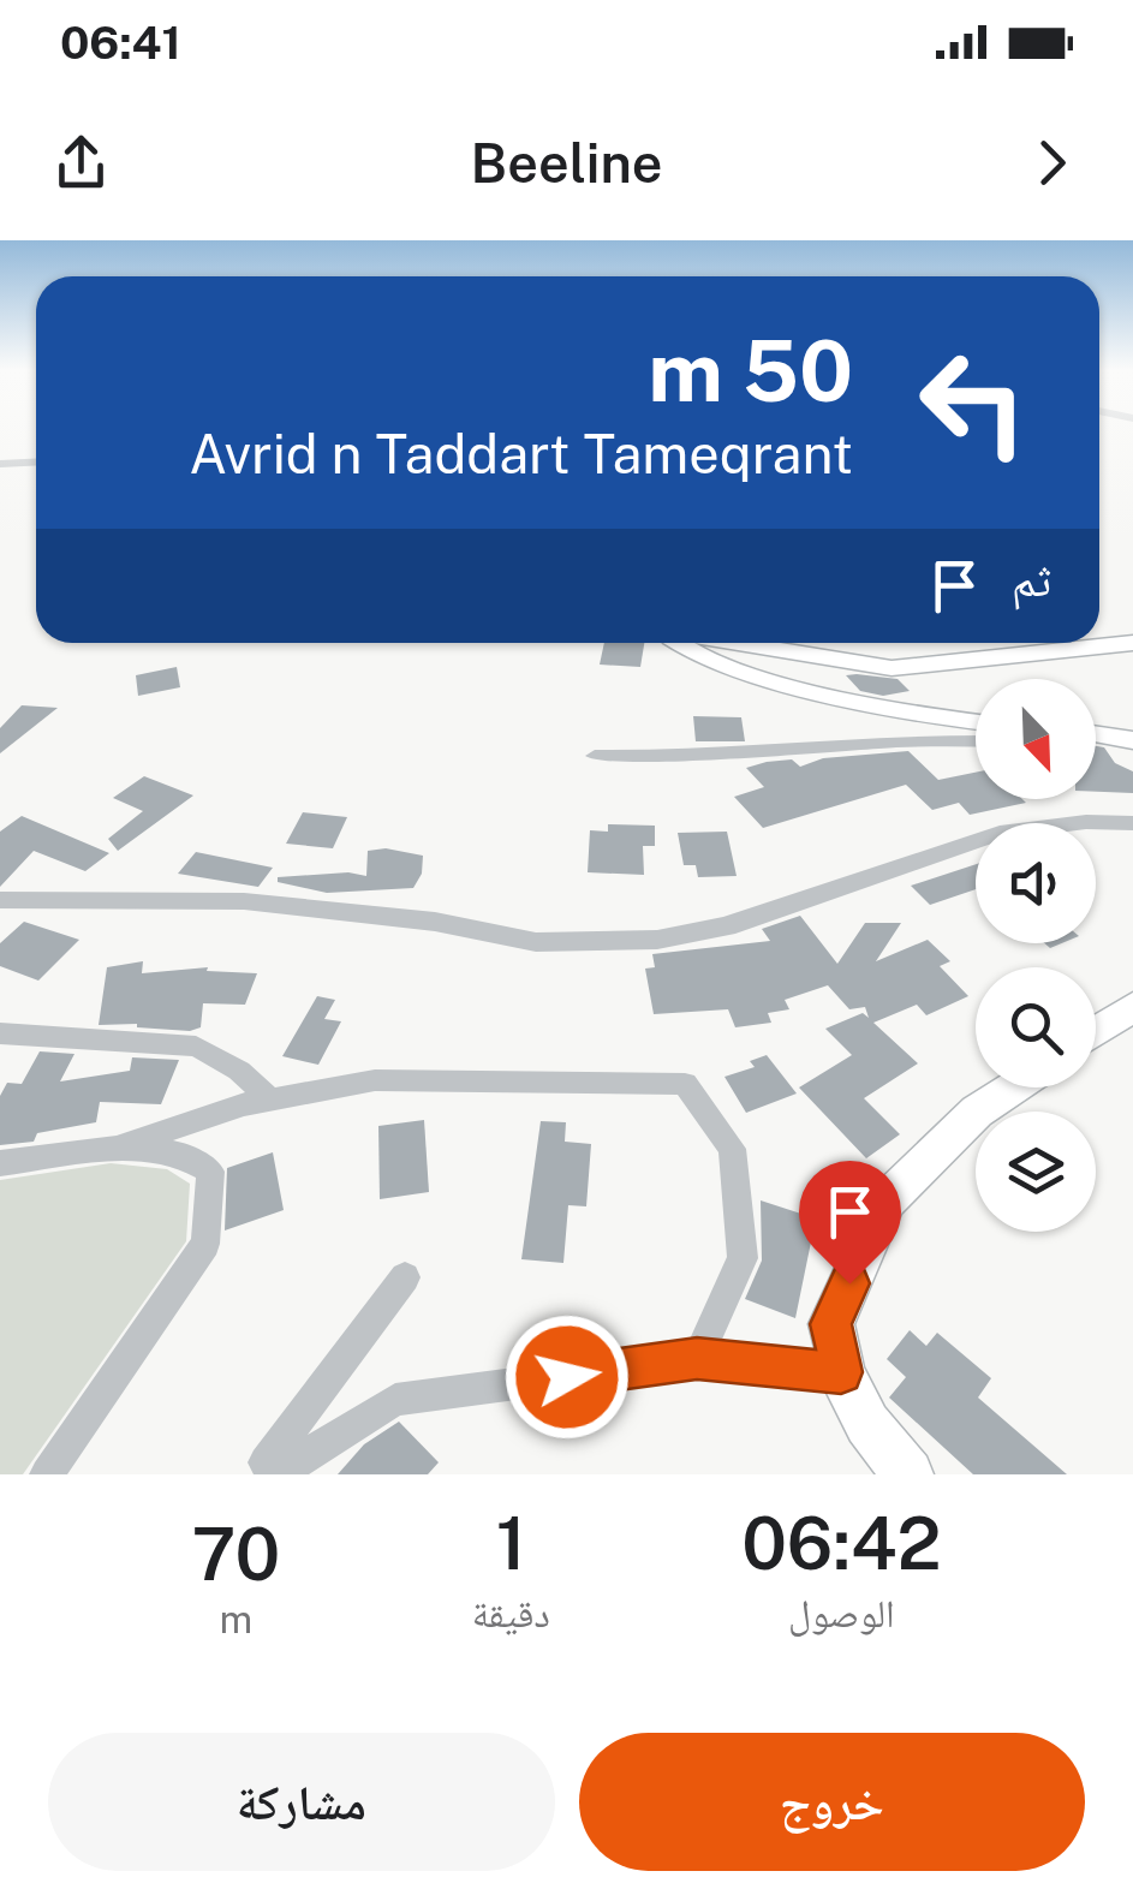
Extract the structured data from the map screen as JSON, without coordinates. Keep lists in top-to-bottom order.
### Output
{
  "north": "bottom right",
  "page": {
    "status": "06:41",
    "header": "Beeline",
    "turn": ["50 m", "Avrid n Taddart Tameqrant"],
    "then": "ثم",
    "eta": [
      "06:42",
      "الوصول",
      "1",
      "دقيقة",
      "70",
      "m"
    ],
    "buttons": ["خروج", "مشاركة"]
  }
}
